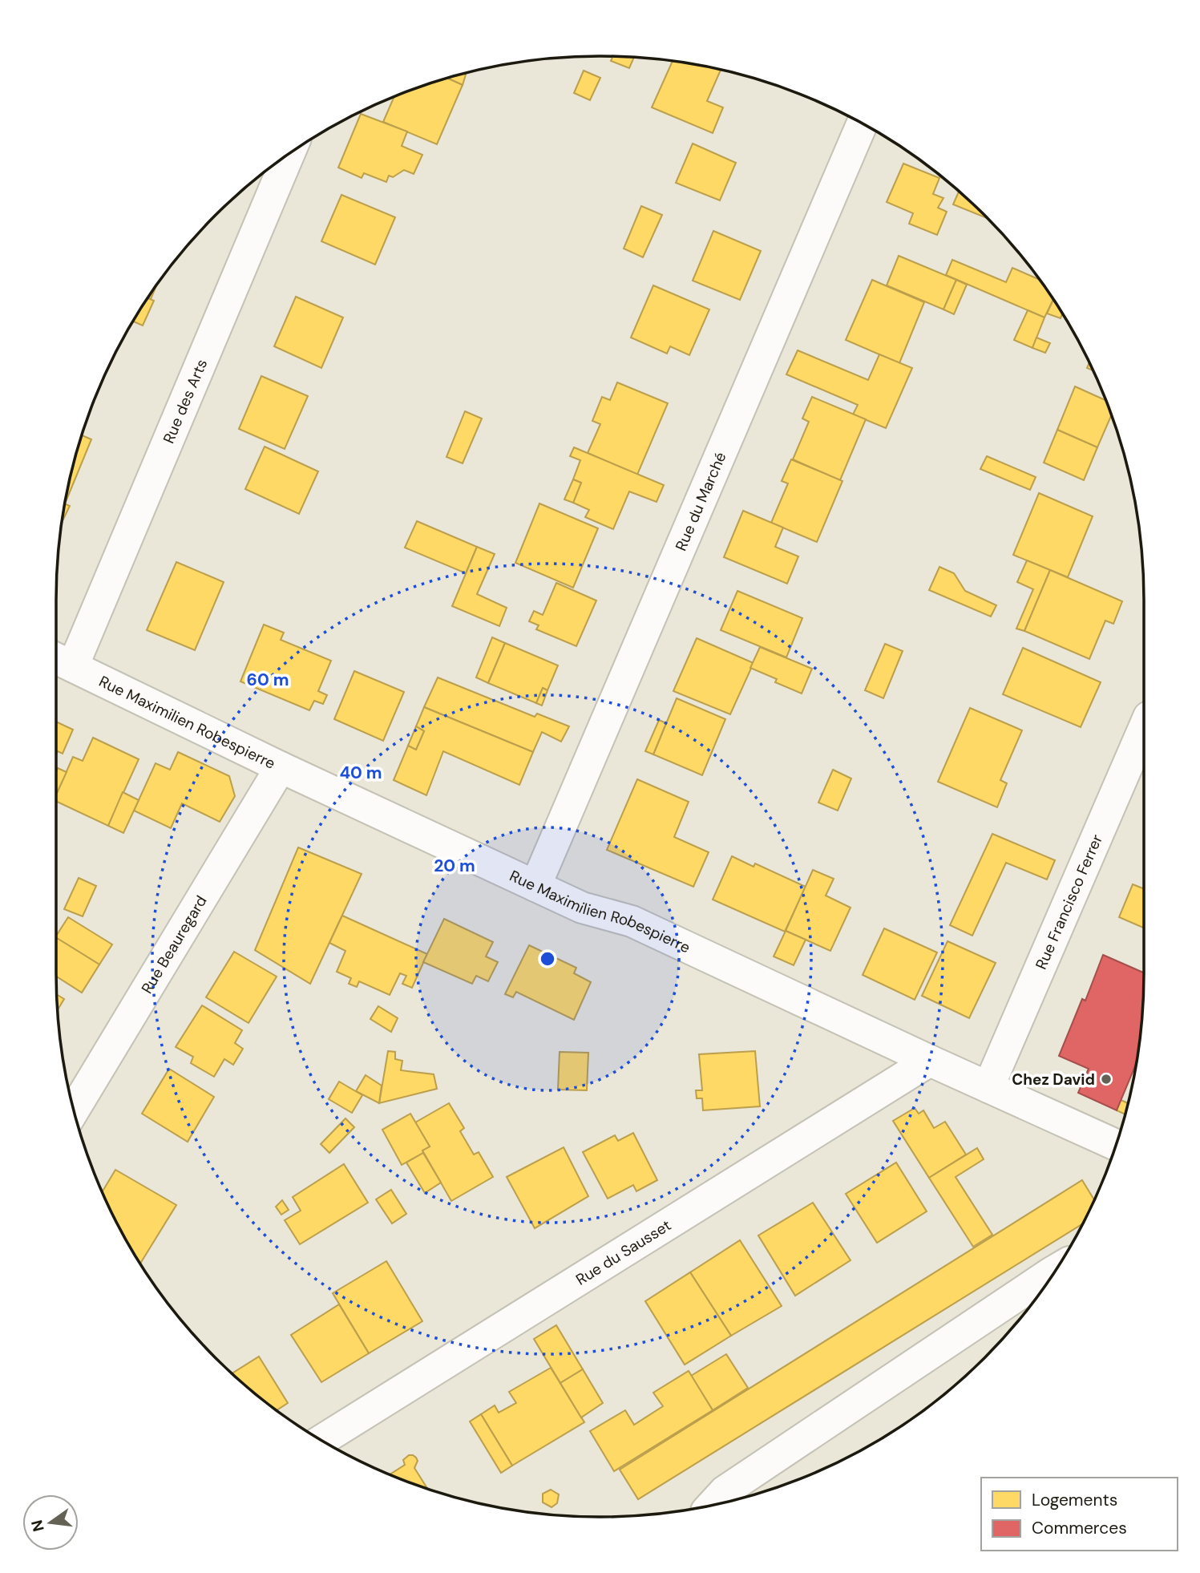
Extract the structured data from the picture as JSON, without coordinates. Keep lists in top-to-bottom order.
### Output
{
  "streets": {
    "street": [
      "Rue des Arts",
      "Rue du Marché",
      "Rue Maximilien Robespierre",
      "Rue Francisco Ferrer",
      "Rue Beauregard",
      "Rue du Sausset"
    ]
  },
  "crossings": [
    ["Rue des Arts", "Rue Maximilien Robespierre"],
    ["Rue du Marché", "Rue Maximilien Robespierre"],
    ["Rue Maximilien Robespierre", "Rue Francisco Ferrer"],
    ["Rue Maximilien Robespierre", "Rue Beauregard"],
    ["Rue Maximilien Robespierre", "Rue du Sausset"]
  ],
  "places": ["Chez David"],
  "legend": ["Logements", "Commerces"],
  "north": "left",
  "rings": ["60 m", "40 m", "20 m"]
}
